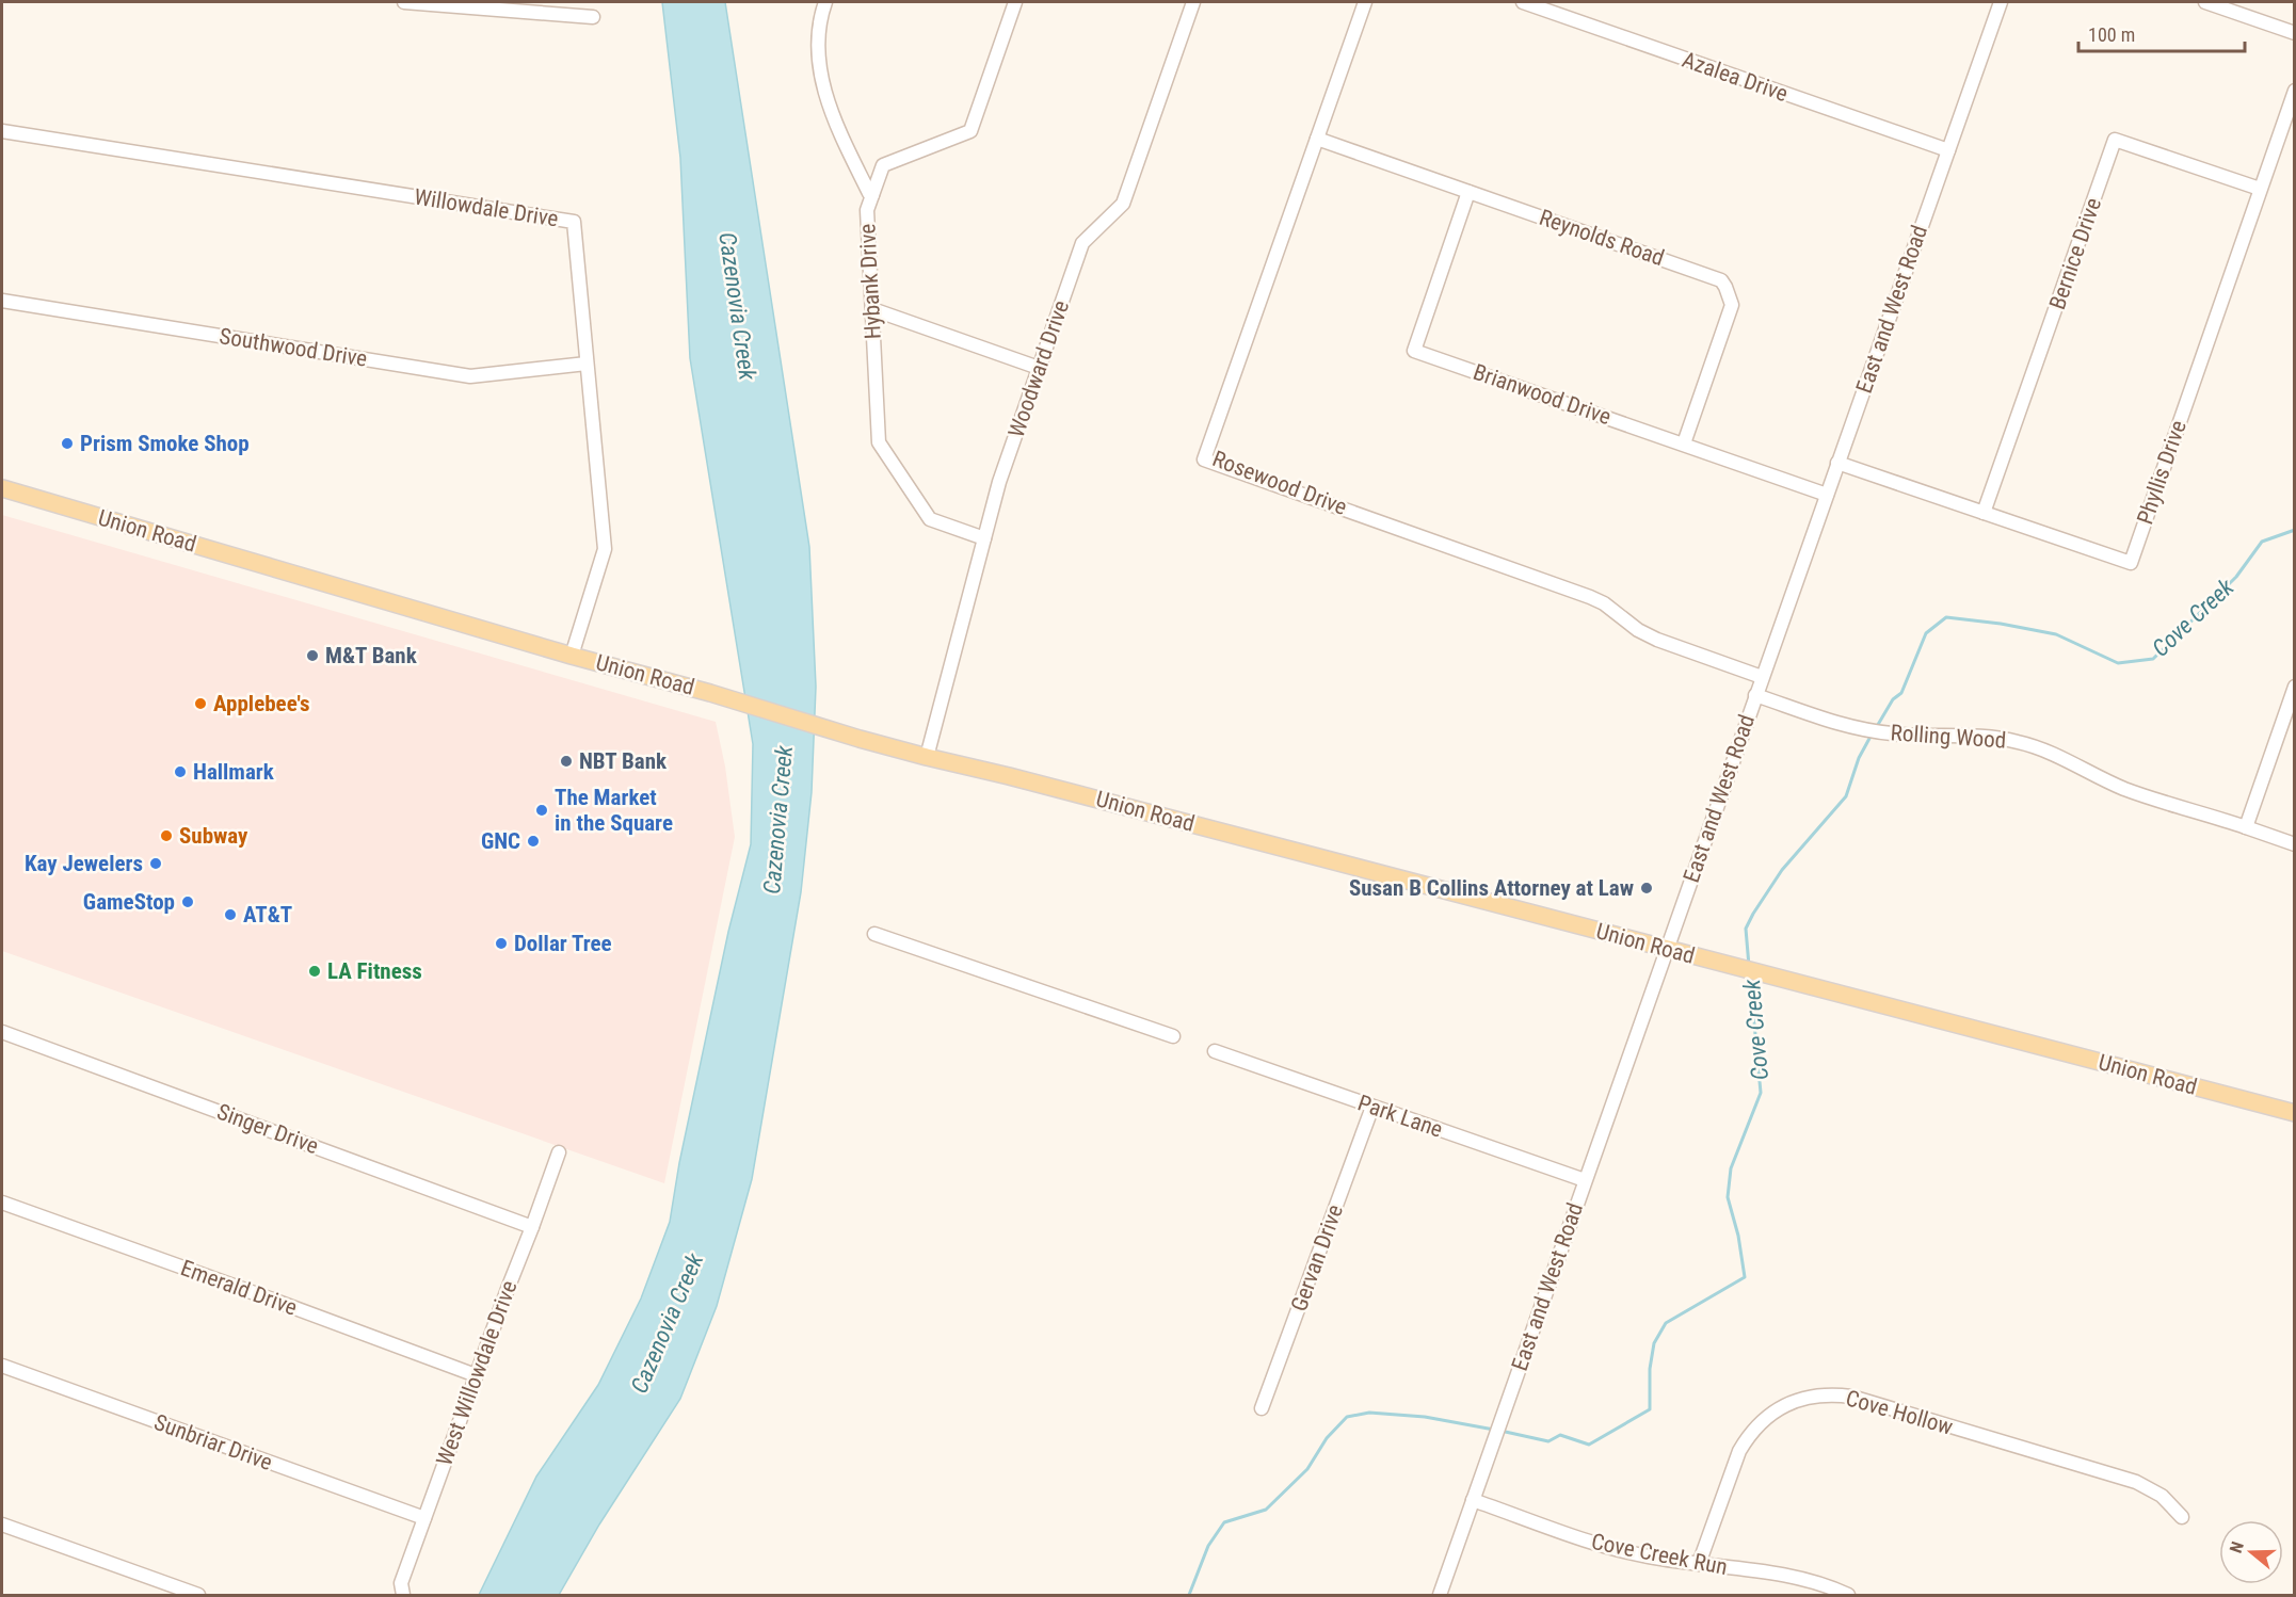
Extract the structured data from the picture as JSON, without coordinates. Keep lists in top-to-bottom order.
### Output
{
  "streets": {
    "main road": ["Union Road"],
    "street": [
      "Azalea Drive",
      "Willowdale Drive",
      "Reynolds Road",
      "Bernice Drive",
      "Hybank Drive",
      "East and West Road",
      "Southwood Drive",
      "Woodward Drive",
      "Brianwood Drive",
      "Phyllis Drive",
      "Rosewood Drive",
      "Rolling Wood",
      "Park Lane",
      "Singer Drive",
      "Gervan Drive",
      "Emerald Drive",
      "West Willowdale Drive",
      "Cove Hollow",
      "Sunbriar Drive",
      "Cove Creek Run"
    ]
  },
  "crossings": [
    ["Azalea Drive", "East and West Road"],
    ["Willowdale Drive", "Southwood Drive"],
    ["Willowdale Drive", "Union Road"],
    ["Reynolds Road", "Brianwood Drive"],
    ["Reynolds Road", "Rosewood Drive"],
    ["Bernice Drive", "Phyllis Drive"],
    ["Hybank Drive", "Woodward Drive"],
    ["East and West Road", "Brianwood Drive"],
    ["East and West Road", "Phyllis Drive"],
    ["East and West Road", "Rosewood Drive"],
    ["East and West Road", "Union Road"],
    ["East and West Road", "Rolling Wood"],
    ["East and West Road", "Park Lane"],
    ["East and West Road", "Cove Creek Run"],
    ["Woodward Drive", "Union Road"],
    ["Park Lane", "Gervan Drive"],
    ["Singer Drive", "West Willowdale Drive"],
    ["Emerald Drive", "West Willowdale Drive"],
    ["West Willowdale Drive", "Sunbriar Drive"],
    ["Cove Hollow", "Cove Creek Run"]
  ],
  "water": ["Cazenovia Creek", "Cove Creek"],
  "places": [
    "Prism Smoke Shop",
    "M&T Bank",
    "Applebee's",
    "NBT Bank",
    "Hallmark",
    "The Market in the Square",
    "Subway",
    "GNC",
    "Kay Jewelers",
    "Susan B Collins Attorney at Law",
    "GameStop",
    "AT&T",
    "Dollar Tree",
    "LA Fitness"
  ],
  "scale_bar": "100 m",
  "north": "left"
}
